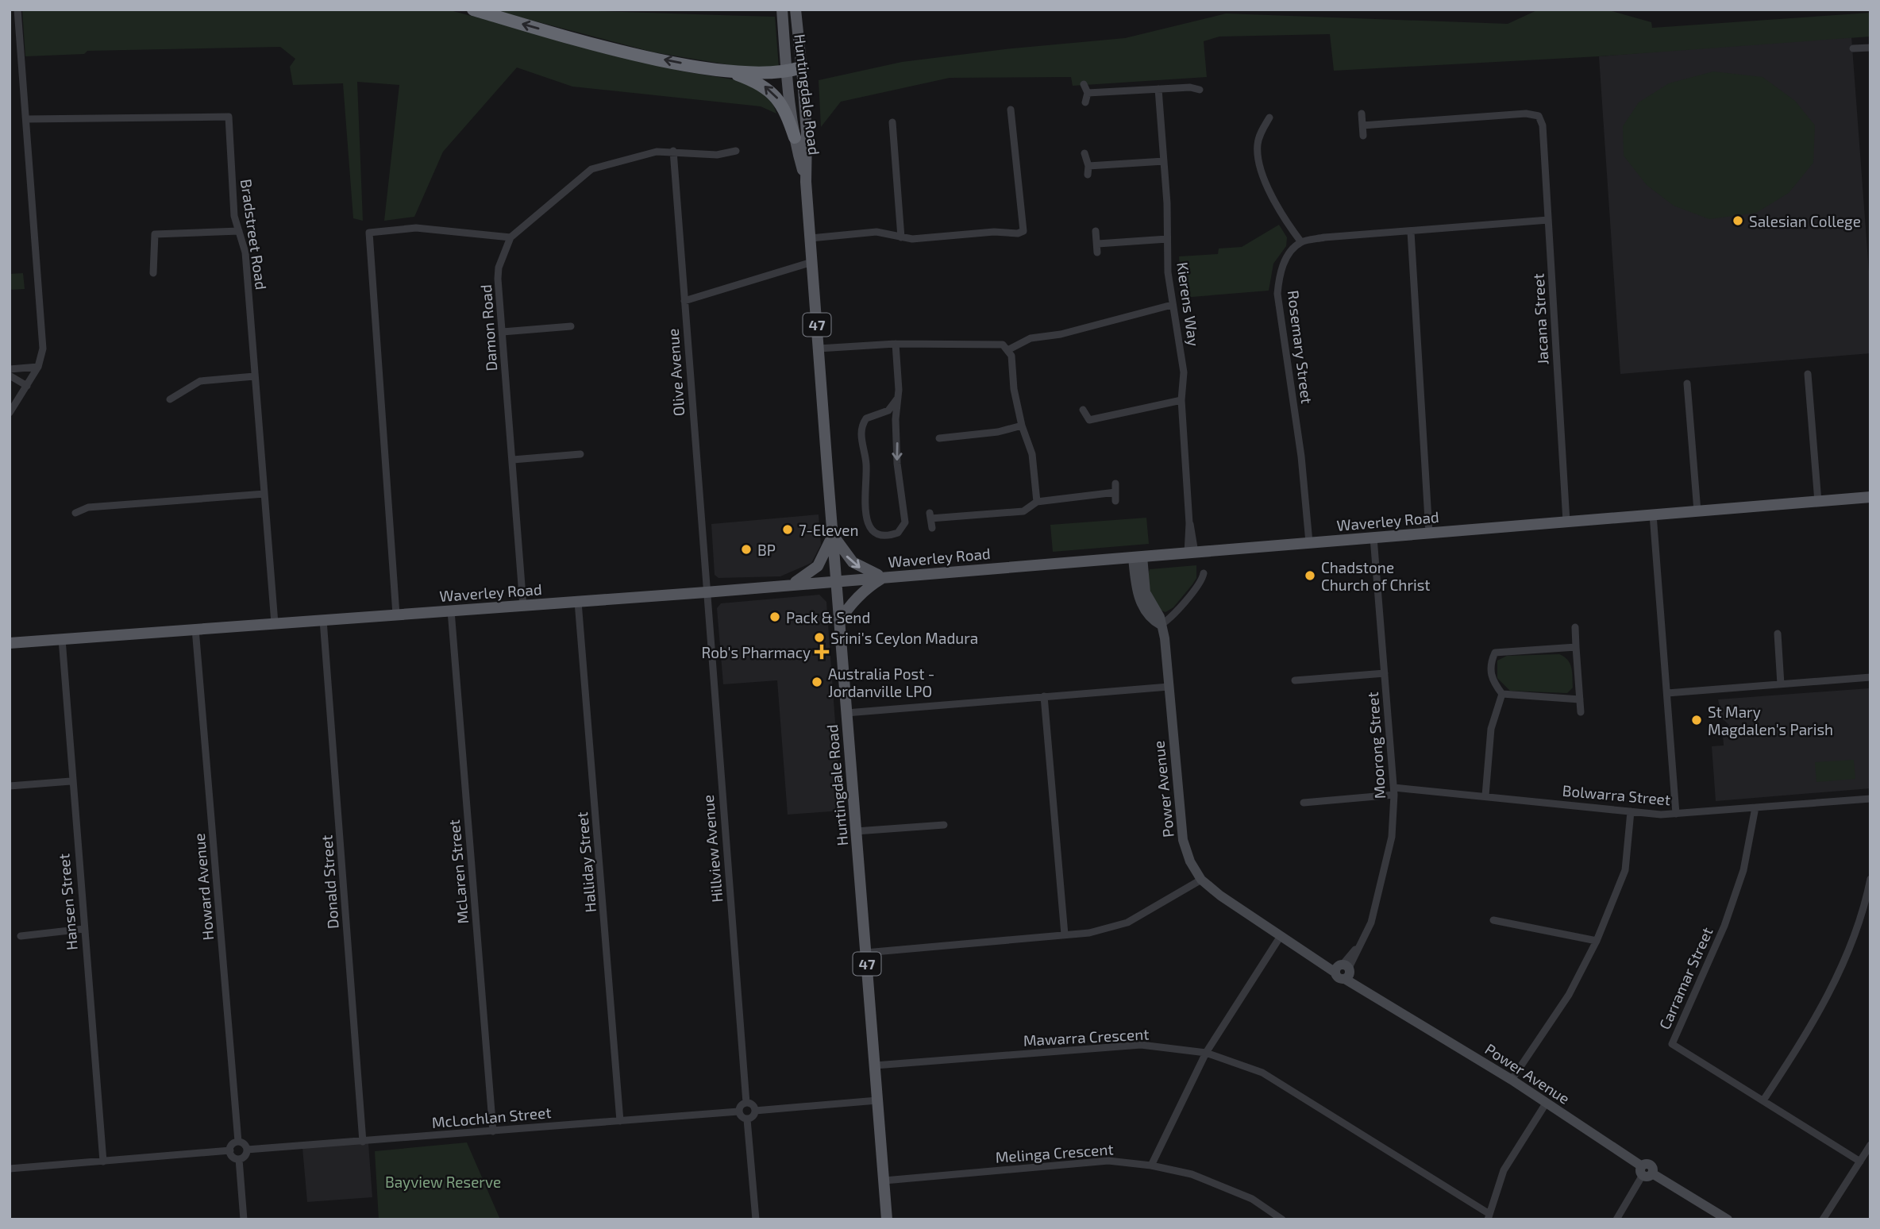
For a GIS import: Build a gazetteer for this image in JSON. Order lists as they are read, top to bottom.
{
  "streets": {
    "main road": ["Huntingdale Road", "47", "Waverley Road"],
    "street": [
      "Bradstreet Road",
      "Kierens Way",
      "Jacana Street",
      "Damon Road",
      "Rosemary Street",
      "Olive Avenue",
      "Moorong Street",
      "Power Avenue",
      "Bolwarra Street",
      "Hillview Avenue",
      "Halliday Street",
      "McLaren Street",
      "Donald Street",
      "Howard Avenue",
      "Hansen Street",
      "Carramar Street",
      "Mawarra Crescent",
      "McLochlan Street",
      "Melinga Crescent"
    ]
  },
  "crossings": [
    ["Huntingdale Road", "Waverley Road"],
    ["Huntingdale Road", "Mawarra Crescent"],
    ["Huntingdale Road", "Melinga Crescent"],
    ["Bradstreet Road", "Waverley Road"],
    ["Kierens Way", "Waverley Road"],
    ["Jacana Street", "Waverley Road"],
    ["Damon Road", "Olive Avenue"],
    ["Damon Road", "Waverley Road"],
    ["Rosemary Street", "Waverley Road"],
    ["Olive Avenue", "Waverley Road"],
    ["Olive Avenue", "Hillview Avenue"],
    ["Waverley Road", "Moorong Street"],
    ["Waverley Road", "Power Avenue"],
    ["Waverley Road", "Hillview Avenue"],
    ["Waverley Road", "Halliday Street"],
    ["Waverley Road", "McLaren Street"],
    ["Waverley Road", "Donald Street"],
    ["Waverley Road", "Howard Avenue"],
    ["Waverley Road", "Hansen Street"],
    ["Moorong Street", "Power Avenue"],
    ["Moorong Street", "Bolwarra Street"],
    ["Bolwarra Street", "Carramar Street"],
    ["Hillview Avenue", "McLochlan Street"],
    ["Halliday Street", "McLochlan Street"],
    ["McLaren Street", "McLochlan Street"],
    ["Donald Street", "McLochlan Street"],
    ["Howard Avenue", "McLochlan Street"]
  ],
  "parks": ["Bayview Reserve"],
  "places": {
    "other": [
      "Salesian College",
      "7-Eleven",
      "BP",
      "Chadstone Church of Christ",
      "Pack & Send",
      "Srini's Ceylon Madura",
      "Australia Post - Jordanville LPO",
      "St Mary Magdalen's Parish"
    ],
    "health": ["Rob's Pharmacy"]
  }
}
